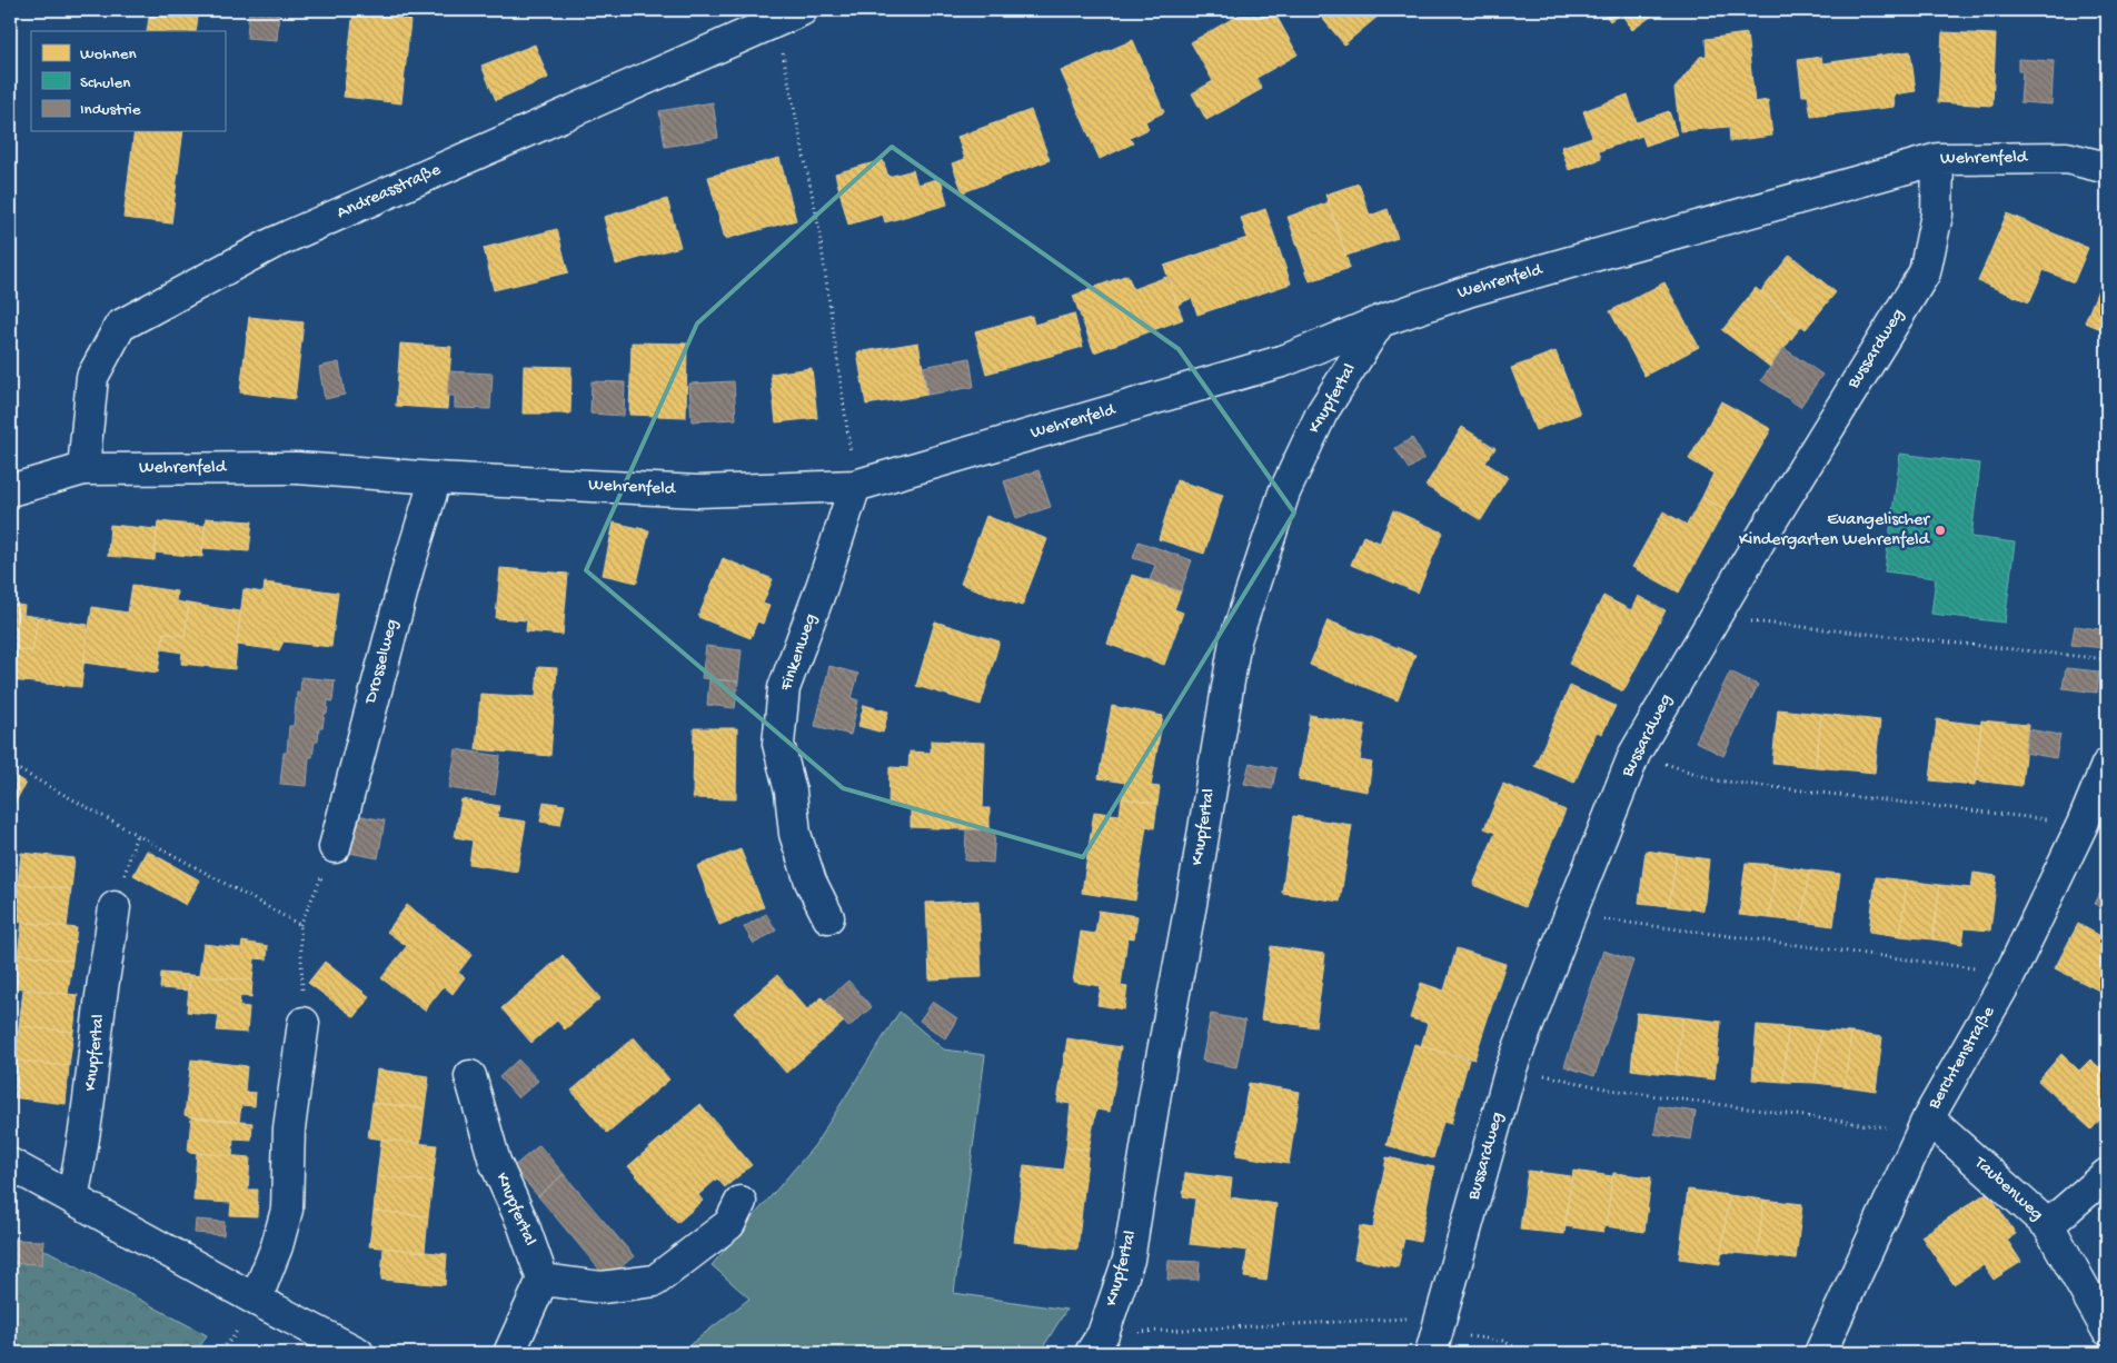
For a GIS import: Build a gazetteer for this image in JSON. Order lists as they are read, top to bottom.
{
  "streets": {
    "street": [
      "Wehrenfeld",
      "Andreasstraße",
      "Bussardweg",
      "Knupfertal",
      "Finkenweg",
      "Drosselweg",
      "Berchtenstraße",
      "Taubenweg"
    ]
  },
  "crossings": [
    ["Wehrenfeld", "Andreasstraße"],
    ["Wehrenfeld", "Bussardweg"],
    ["Wehrenfeld", "Knupfertal"],
    ["Wehrenfeld", "Finkenweg"],
    ["Wehrenfeld", "Drosselweg"],
    ["Berchtenstraße", "Taubenweg"]
  ],
  "places": ["Evangelischer Kindergarten Wehrenfeld"],
  "legend": ["Wohnen", "Schulen", "Industrie"]
}
